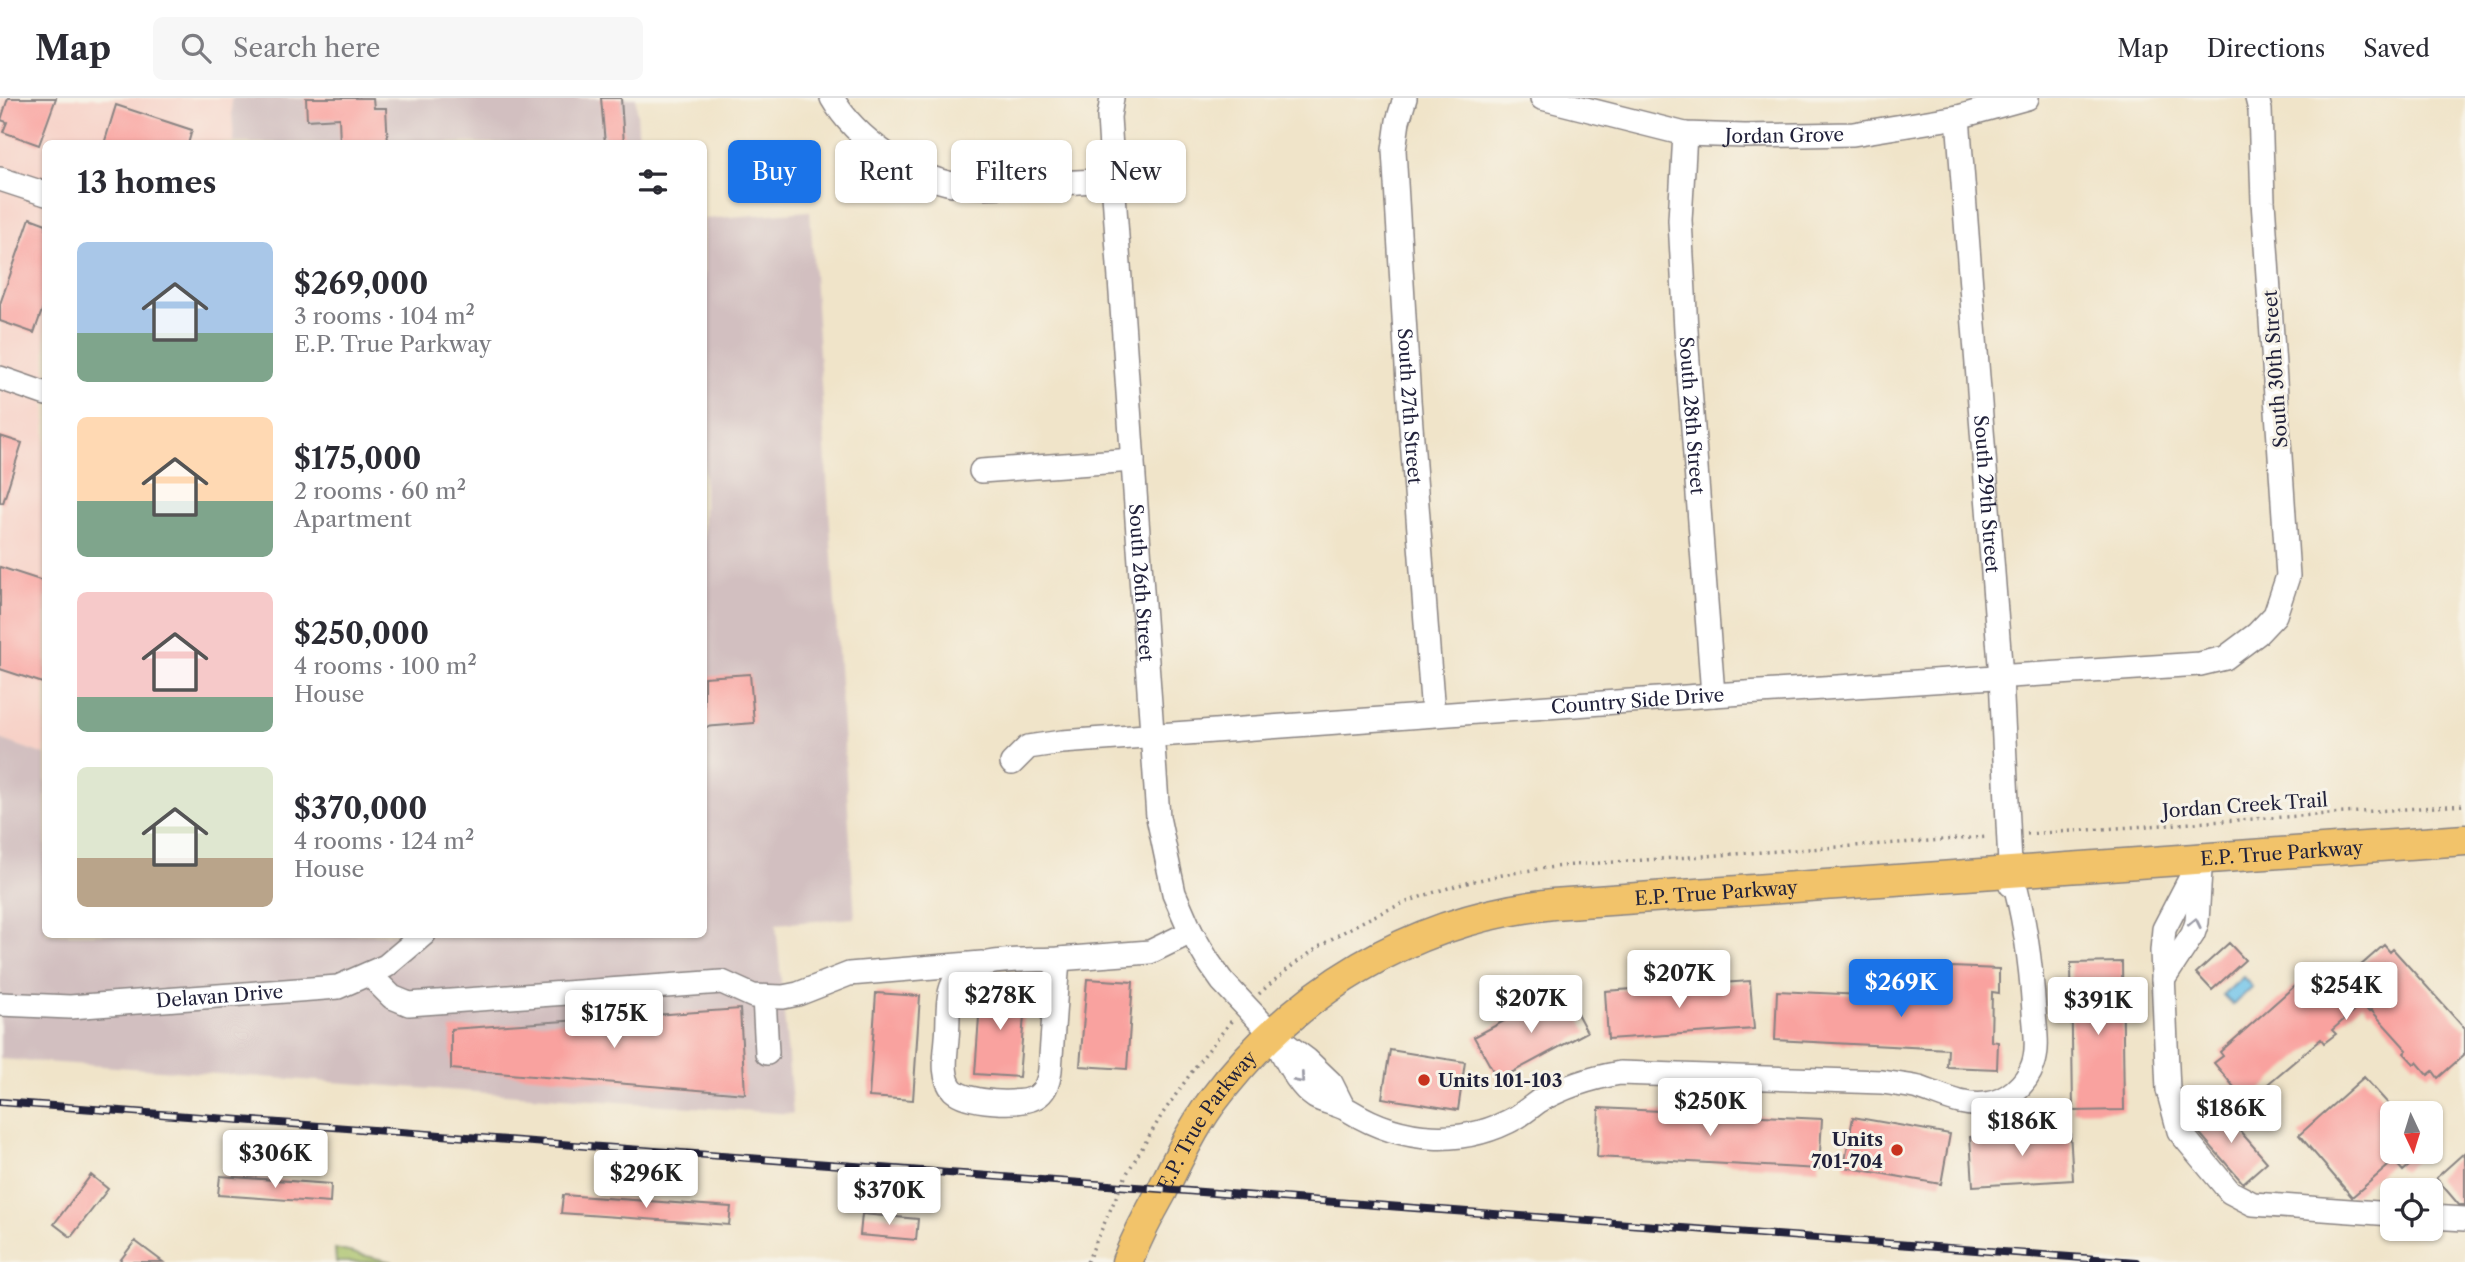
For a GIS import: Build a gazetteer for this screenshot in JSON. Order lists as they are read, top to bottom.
{
  "streets": {
    "main road": ["E.P. True Parkway"],
    "street": [
      "Jordan Grove",
      "South 30th Street",
      "South 27th Street",
      "South 28th Street",
      "South 29th Street",
      "South 26th Street",
      "Country Side Drive",
      "Delavan Drive"
    ],
    "path": ["Jordan Creek Trail"]
  },
  "crossings": [
    ["Jordan Grove", "South 28th Street"],
    ["Jordan Grove", "South 29th Street"],
    ["South 30th Street", "Country Side Drive"],
    ["South 27th Street", "Country Side Drive"],
    ["South 28th Street", "Country Side Drive"],
    ["South 29th Street", "South 26th Street"],
    ["South 29th Street", "Country Side Drive"],
    ["South 29th Street", "E.P. True Parkway"],
    ["South 26th Street", "Country Side Drive"],
    ["South 26th Street", "E.P. True Parkway"]
  ],
  "places": ["Units 101-103", "Units 701-704"],
  "north": "bottom",
  "page": {
    "header": "Map",
    "search": "Search here",
    "nav": ["Map", "Directions", "Saved"],
    "chip": [
      "Buy",
      "Rent",
      "Filters",
      "New"
    ],
    "heading": "13 homes",
    "list": [
      {
        "name": "$269,000",
        "note": "3 rooms · 104 m² · E.P. True Parkway"
      },
      {
        "name": "$175,000",
        "note": "2 rooms · 60 m² · Apartment"
      },
      {
        "name": "$250,000",
        "note": "4 rooms · 100 m² · House"
      },
      {
        "name": "$370,000",
        "note": "4 rooms · 124 m² · House"
      }
    ],
    "price": [
      "$207K",
      "$269K",
      "$254K",
      "$278K",
      "$207K",
      "$391K",
      "$175K",
      "$250K",
      "$186K",
      "$186K",
      "$306K",
      "$296K",
      "$370K"
    ]
  }
}
